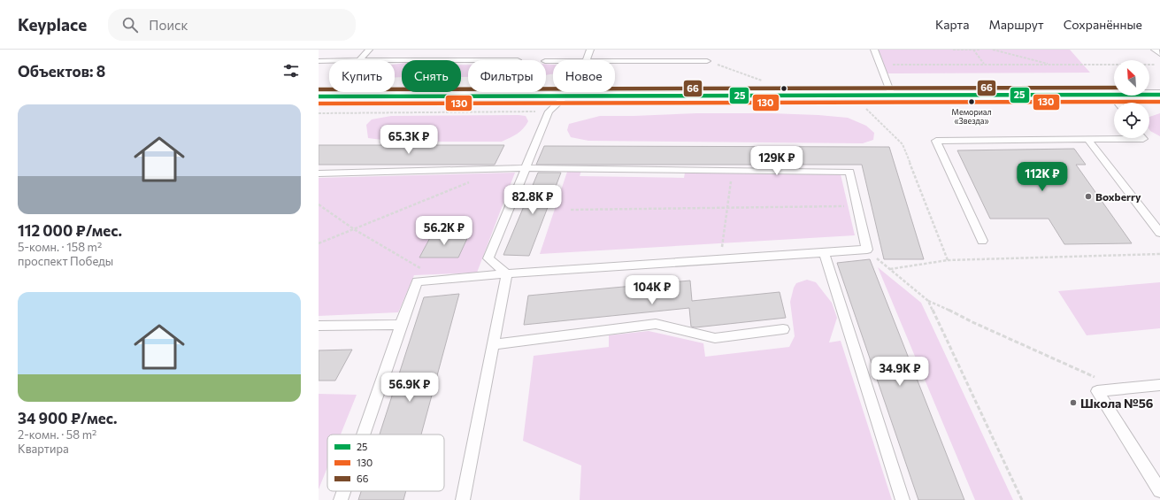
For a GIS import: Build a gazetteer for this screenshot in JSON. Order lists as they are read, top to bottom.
{
  "places": ["Мемориал «Звезда»", "Boxberry", "Школа №56"],
  "lines": ["transit line 66", "transit line 25", "transit line 130"],
  "legend": ["25", "130", "66"],
  "north": "top left",
  "page": {
    "header": "Keyplace",
    "search": "Поиск",
    "nav": ["Карта", "Маршрут", "Сохранённые"],
    "heading": "Объектов: 8",
    "chip": [
      "Купить",
      "Снять",
      "Фильтры",
      "Новое"
    ],
    "list": [
      {
        "name": "112 000 ₽/мес.",
        "note": "5-комн. · 158 m² · проспект Победы"
      },
      {
        "name": "34 900 ₽/мес.",
        "note": "2-комн. · 58 m² · Квартира"
      }
    ],
    "price": [
      "65.3K ₽",
      "129K ₽",
      "112K ₽",
      "82.8K ₽",
      "56.2K ₽",
      "104K ₽",
      "34.9K ₽",
      "56.9K ₽"
    ]
  }
}
